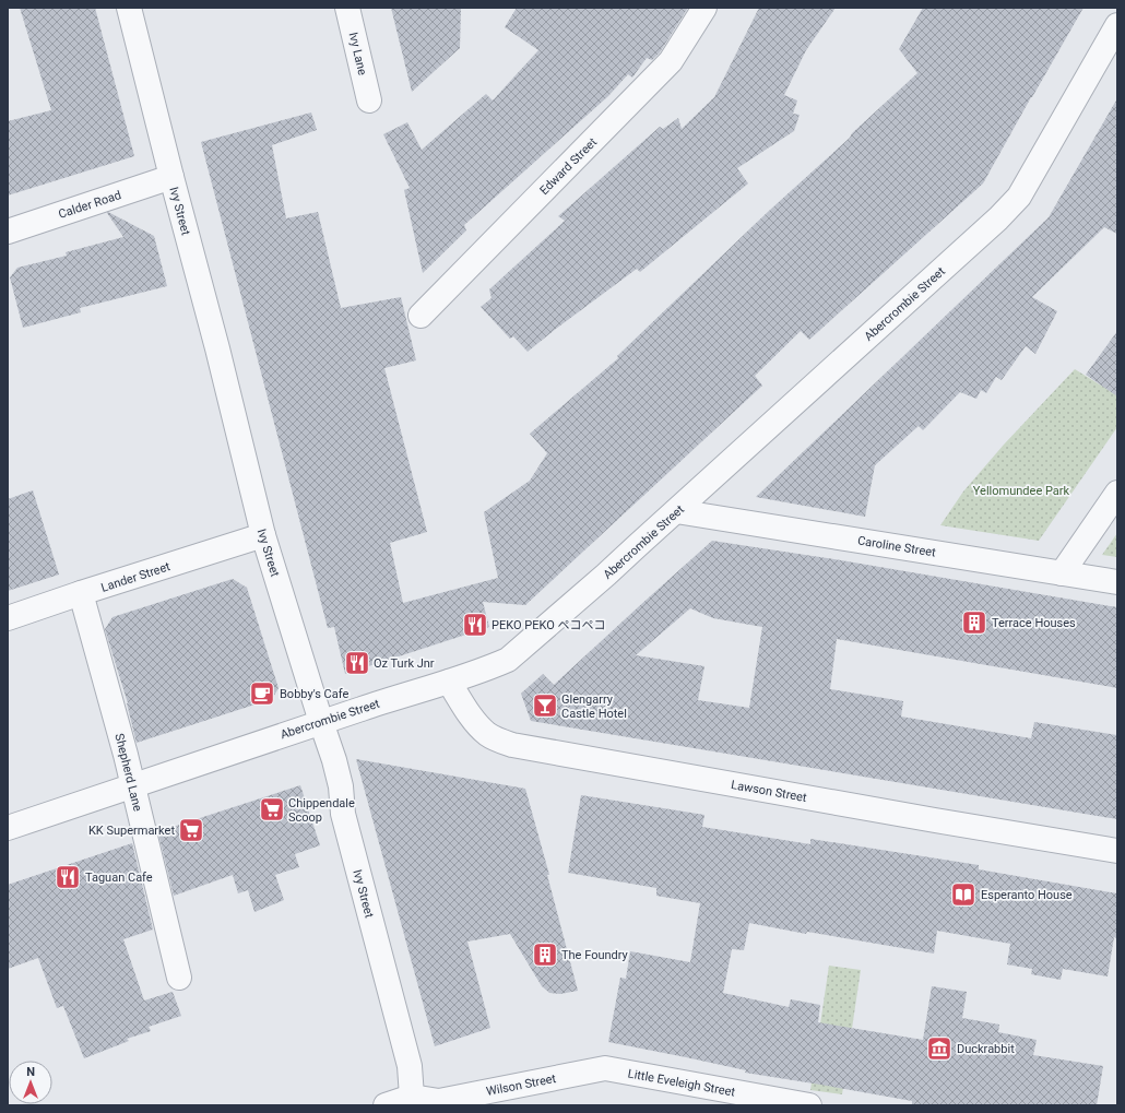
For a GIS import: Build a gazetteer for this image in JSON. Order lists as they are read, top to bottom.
{
  "streets": {
    "street": [
      "Ivy Lane",
      "Edward Street",
      "Calder Road",
      "Ivy Street",
      "Abercrombie Street",
      "Caroline Street",
      "Lander Street",
      "Shepherd Lane",
      "Lawson Street",
      "Little Eveleigh Street",
      "Wilson Street"
    ]
  },
  "crossings": [
    ["Calder Road", "Ivy Street"],
    ["Ivy Street", "Abercrombie Street"],
    ["Ivy Street", "Lander Street"],
    ["Ivy Street", "Wilson Street"],
    ["Abercrombie Street", "Caroline Street"],
    ["Abercrombie Street", "Shepherd Lane"],
    ["Abercrombie Street", "Lawson Street"],
    ["Lander Street", "Shepherd Lane"],
    ["Little Eveleigh Street", "Wilson Street"]
  ],
  "parks": ["Yellomundee Park"],
  "places": {
    "building": ["Terrace Houses", "The Foundry"],
    "restaurant": ["PEKO PEKO ペコペコ", "Oz Turk Jnr", "Taguan Cafe"],
    "cafe": ["Bobby's Cafe"],
    "bar": ["Glengarry Castle Hotel"],
    "supermarket": ["Chippendale Scoop", "KK Supermarket"],
    "library": ["Esperanto House"],
    "museum": ["Duckrabbit"]
  },
  "north": "top"
}
